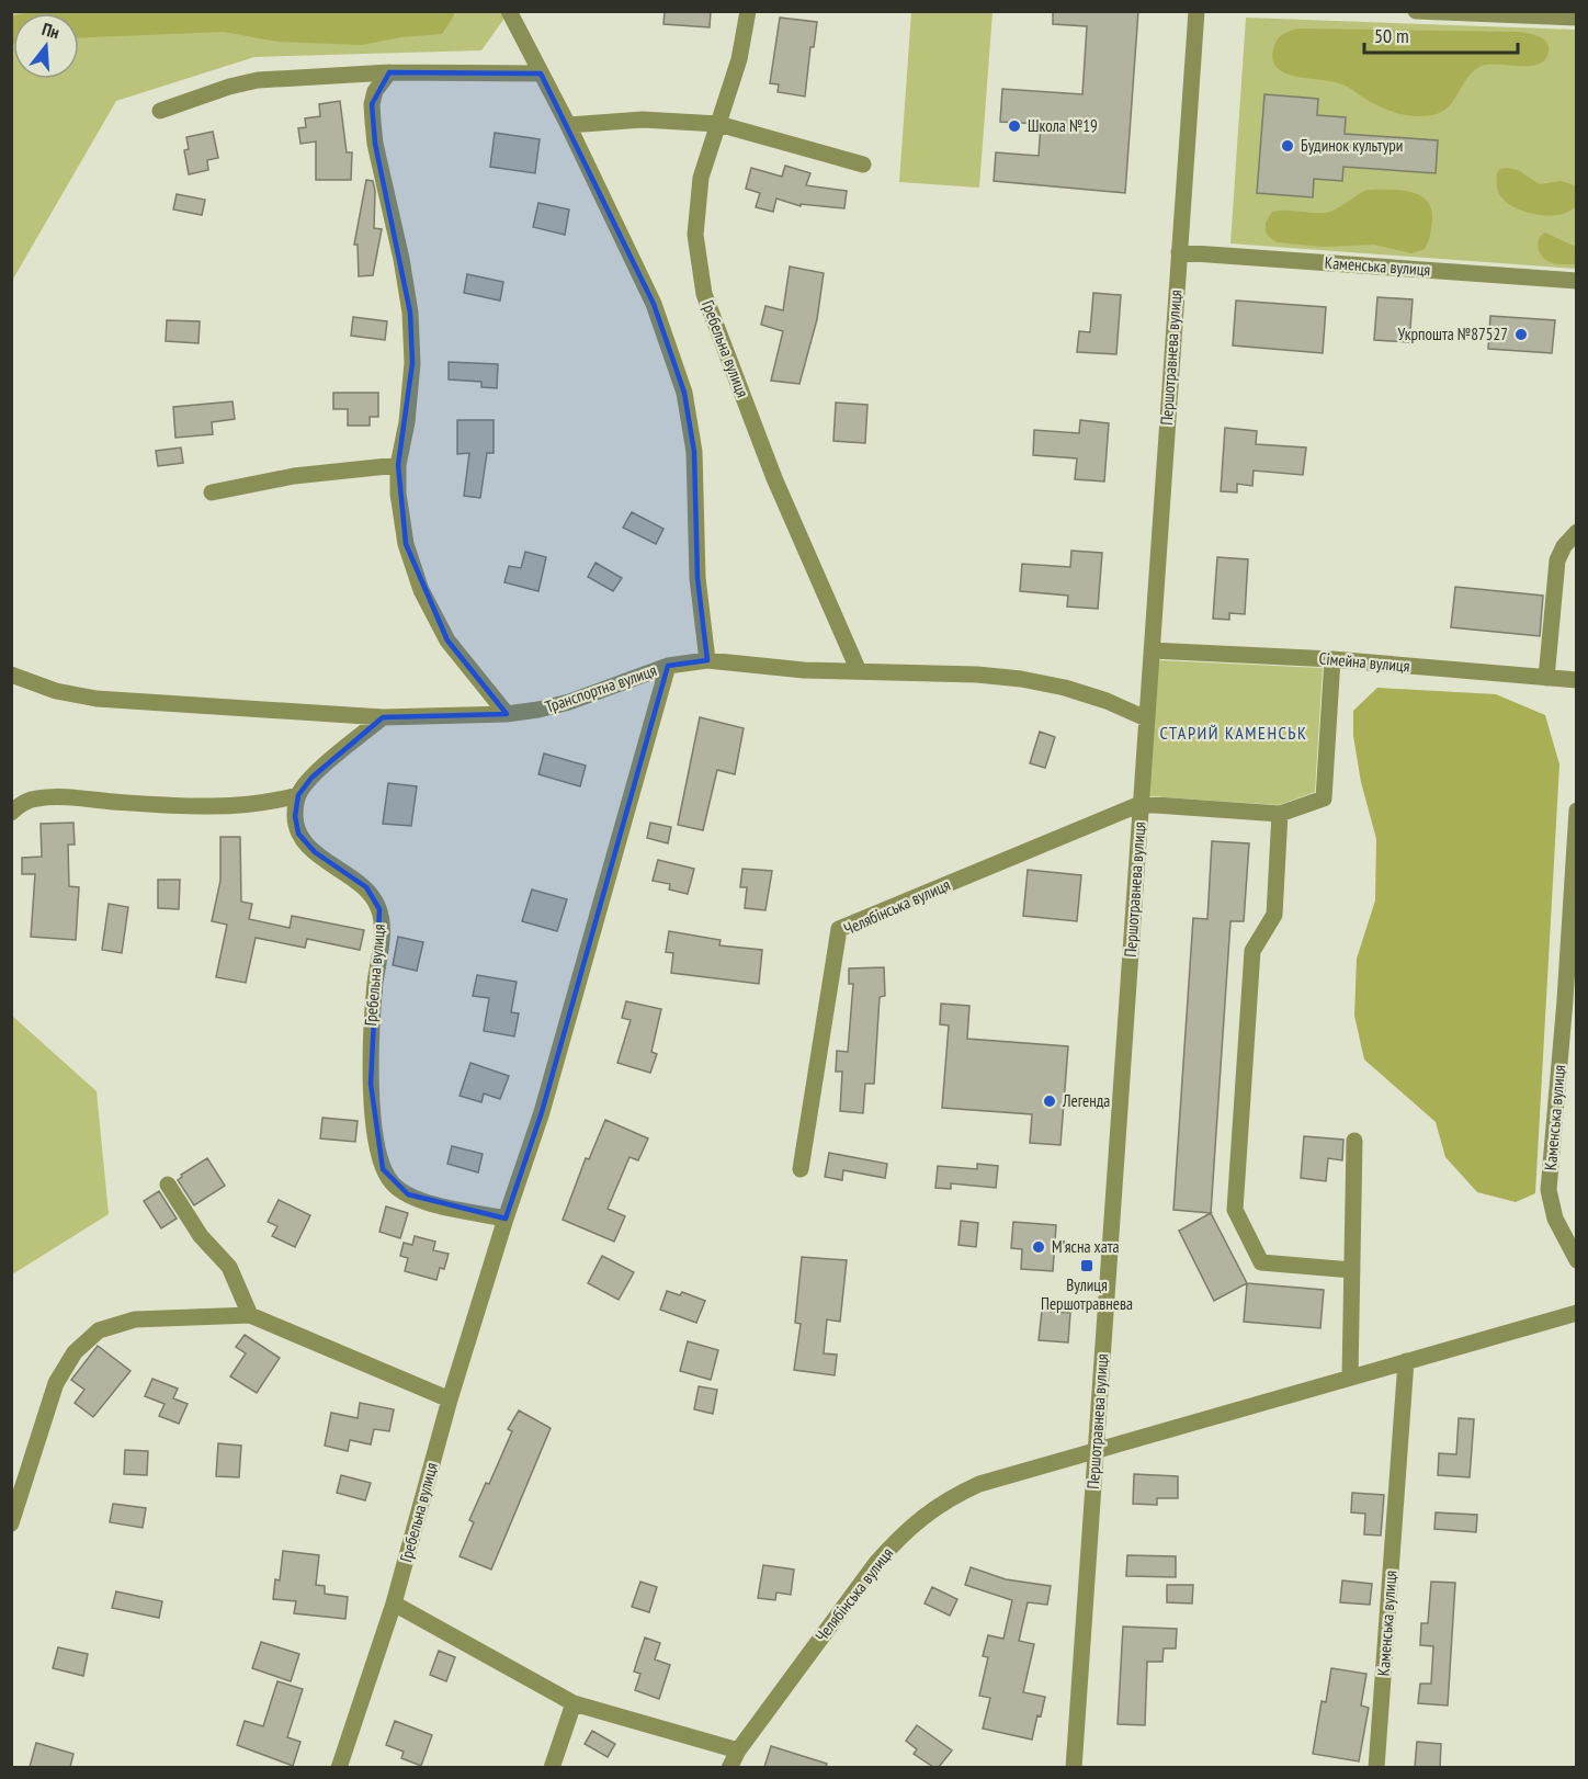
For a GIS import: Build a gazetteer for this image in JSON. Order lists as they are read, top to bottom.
{
  "streets": {
    "street": [
      "Каменська вулиця",
      "Гребельна вулиця",
      "Першотравнева вулиця",
      "Сімейна вулиця",
      "Транспортна вулиця",
      "Челябінська вулиця"
    ]
  },
  "crossings": [
    ["Каменська вулиця", "Першотравнева вулиця"],
    ["Каменська вулиця", "Челябінська вулиця"],
    ["Гребельна вулиця", "Транспортна вулиця"],
    ["Першотравнева вулиця", "Сімейна вулиця"],
    ["Першотравнева вулиця", "Транспортна вулиця"],
    ["Першотравнева вулиця", "Челябінська вулиця"]
  ],
  "districts": ["СТАРИЙ КАМЕНСЬК"],
  "places": {
    "other": [
      "Школа №19",
      "Будинок культури",
      "Укрпошта №87527",
      "Легенда",
      "М'ясна хата"
    ],
    "transit": ["Вулиця Першотравнева"]
  },
  "scale_bar": "50 m",
  "north": "top"
}
